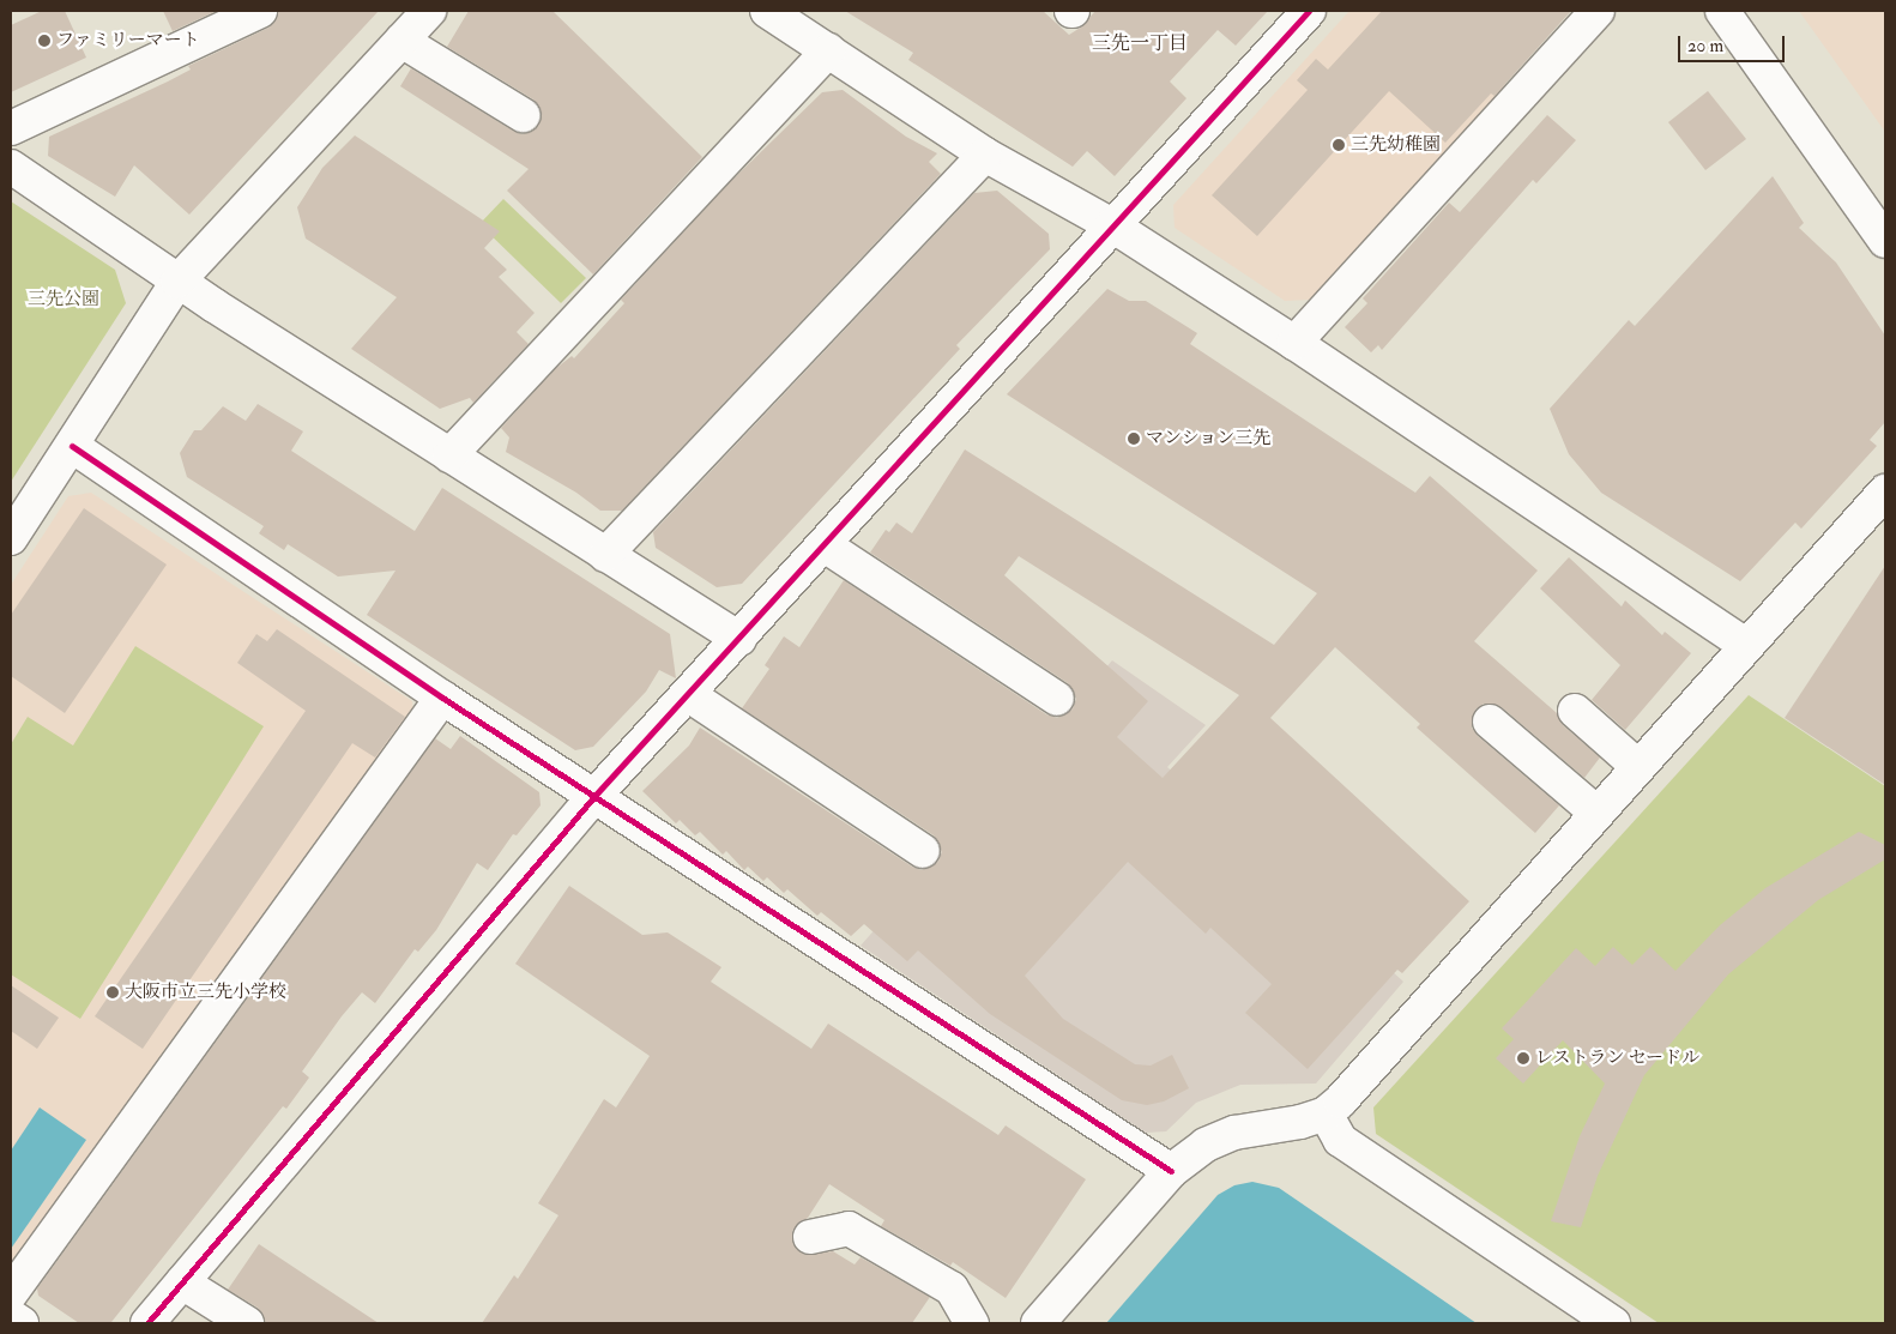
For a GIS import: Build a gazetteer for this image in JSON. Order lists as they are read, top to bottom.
{
  "districts": ["三先一丁目"],
  "parks": ["三先公園"],
  "places": [
    "ファミリーマート",
    "三先幼稚園",
    "マンション三先",
    "大阪市立三先小学校",
    "レストラン セードル"
  ],
  "scale_bar": "20 m"
}
